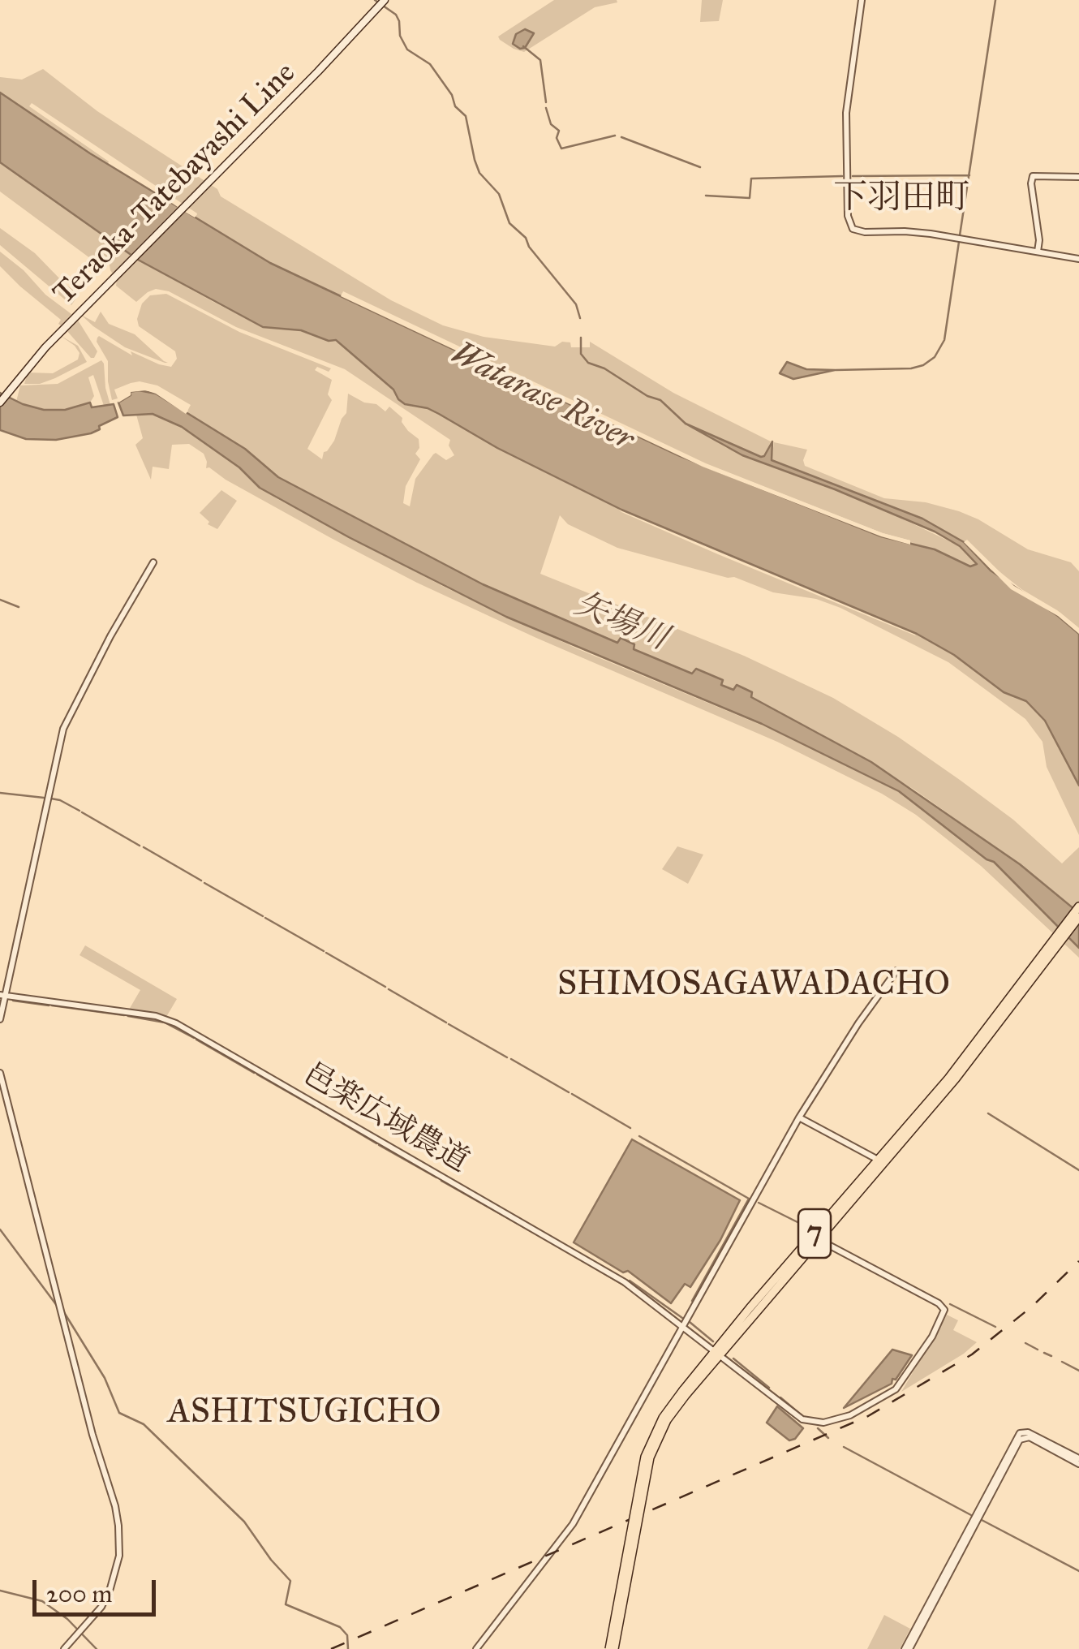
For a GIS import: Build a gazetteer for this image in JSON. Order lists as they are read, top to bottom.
{
  "streets": {
    "main road": ["Teraoka-Tatebayashi Line", "7"],
    "street": ["邑楽広域農道"]
  },
  "crossings": [
    ["邑楽広域農道", "7"]
  ],
  "districts": ["下羽田町", "SHIMOSAGAWADACHO", "ASHITSUGICHO"],
  "water": ["Watarase River", "矢場川"],
  "scale_bar": "200 m"
}
